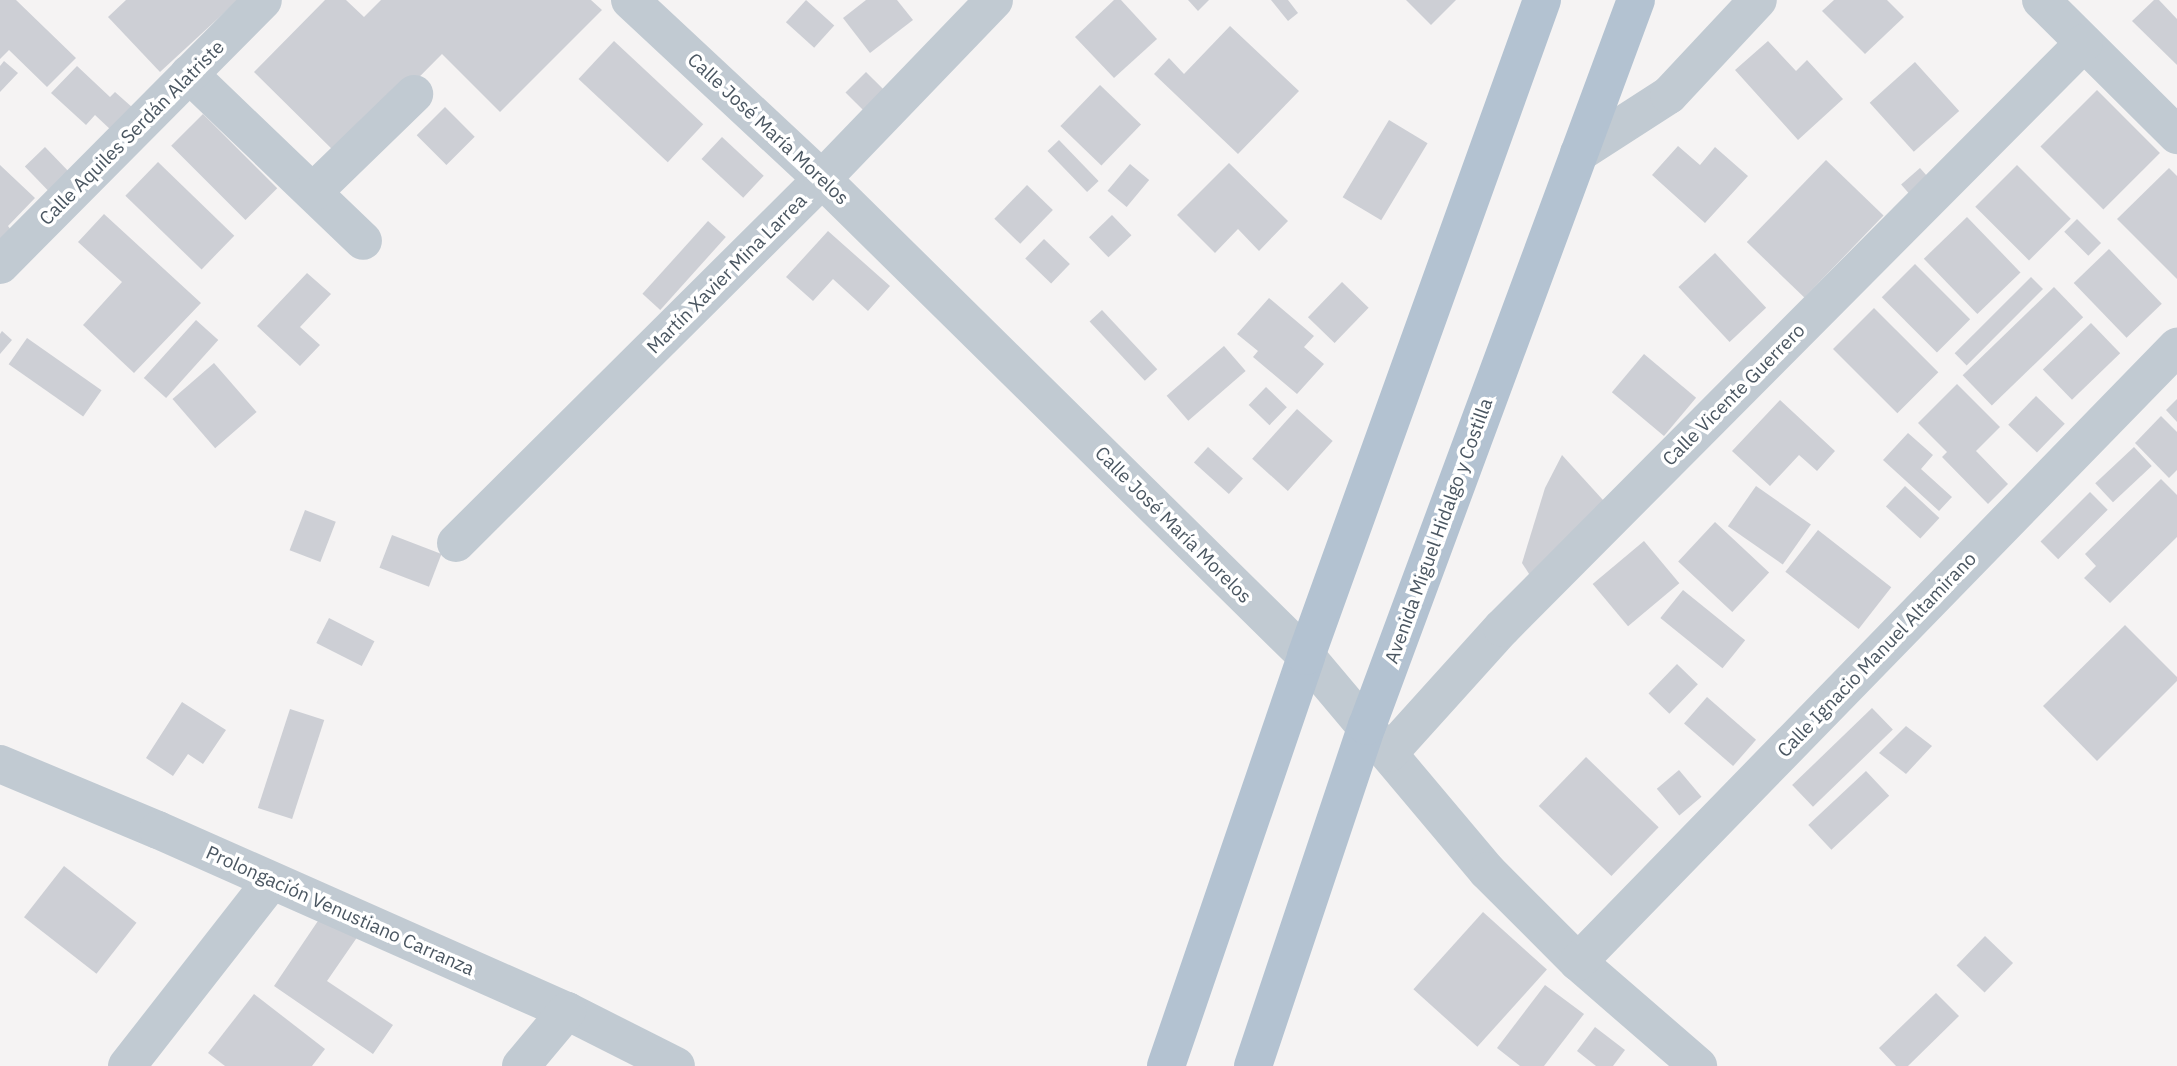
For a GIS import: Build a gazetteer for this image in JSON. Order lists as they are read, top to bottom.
{
  "streets": {
    "main road": ["Avenida Miguel Hidalgo y Costilla"],
    "street": [
      "Calle José María Morelos",
      "Calle Aquiles Serdán Alatriste",
      "Martín Xavier Mina Larrea",
      "Calle Vicente Guerrero",
      "Calle Ignacio Manuel Altamirano",
      "Prolongación Venustiano Carranza"
    ]
  },
  "crossings": [
    ["Calle José María Morelos", "Martín Xavier Mina Larrea"],
    ["Calle José María Morelos", "Calle Vicente Guerrero"],
    ["Calle José María Morelos", "Avenida Miguel Hidalgo y Costilla"],
    ["Calle José María Morelos", "Calle Ignacio Manuel Altamirano"],
    ["Calle Vicente Guerrero", "Avenida Miguel Hidalgo y Costilla"]
  ]
}
